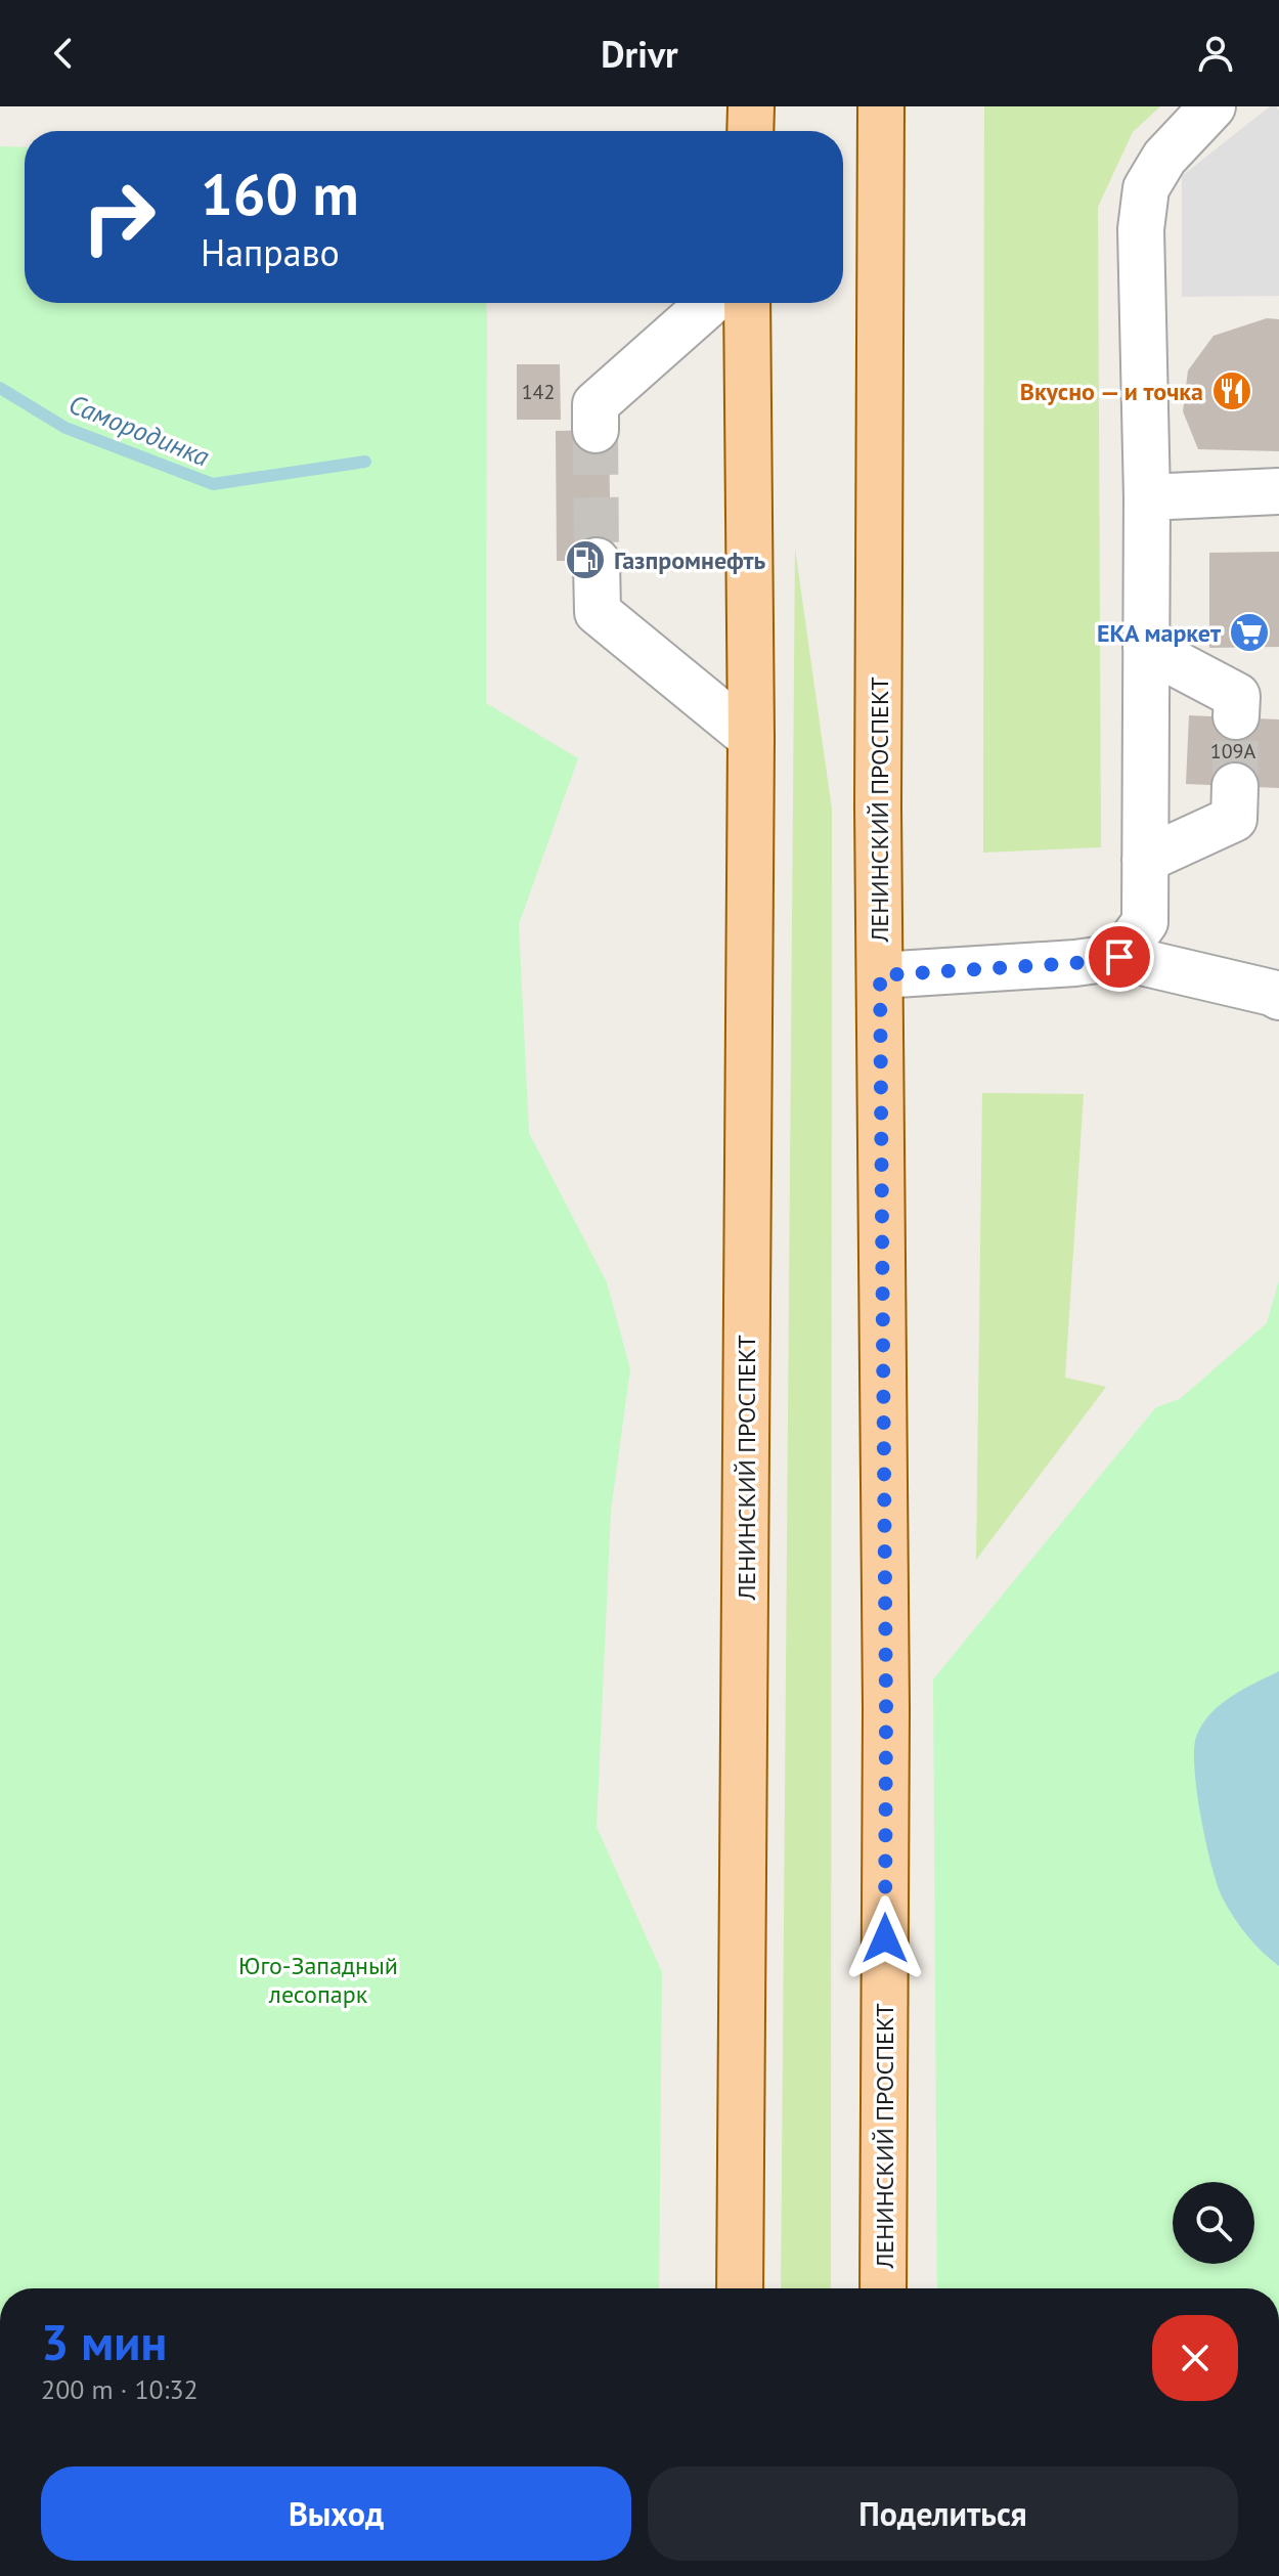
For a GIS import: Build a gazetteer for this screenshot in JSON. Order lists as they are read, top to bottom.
{
  "streets": {
    "main road": ["ЛЕНИНСКИЙ ПРОСПЕКТ"]
  },
  "water": ["Самородинка"],
  "parks": ["Юго-Западный лесопарк"],
  "places": {
    "restaurant": ["Вкусно — и точка"],
    "fuel station": ["Газпромнефть"],
    "supermarket": ["ЕКА маркет"]
  },
  "house_numbers": ["142", "109А"],
  "page": {
    "header": "Drivr",
    "turn": ["160 m", "Направо"],
    "heading": ["3 мин", "200 m · 10:32"],
    "buttons": ["Выход", "Поделиться"]
  }
}
